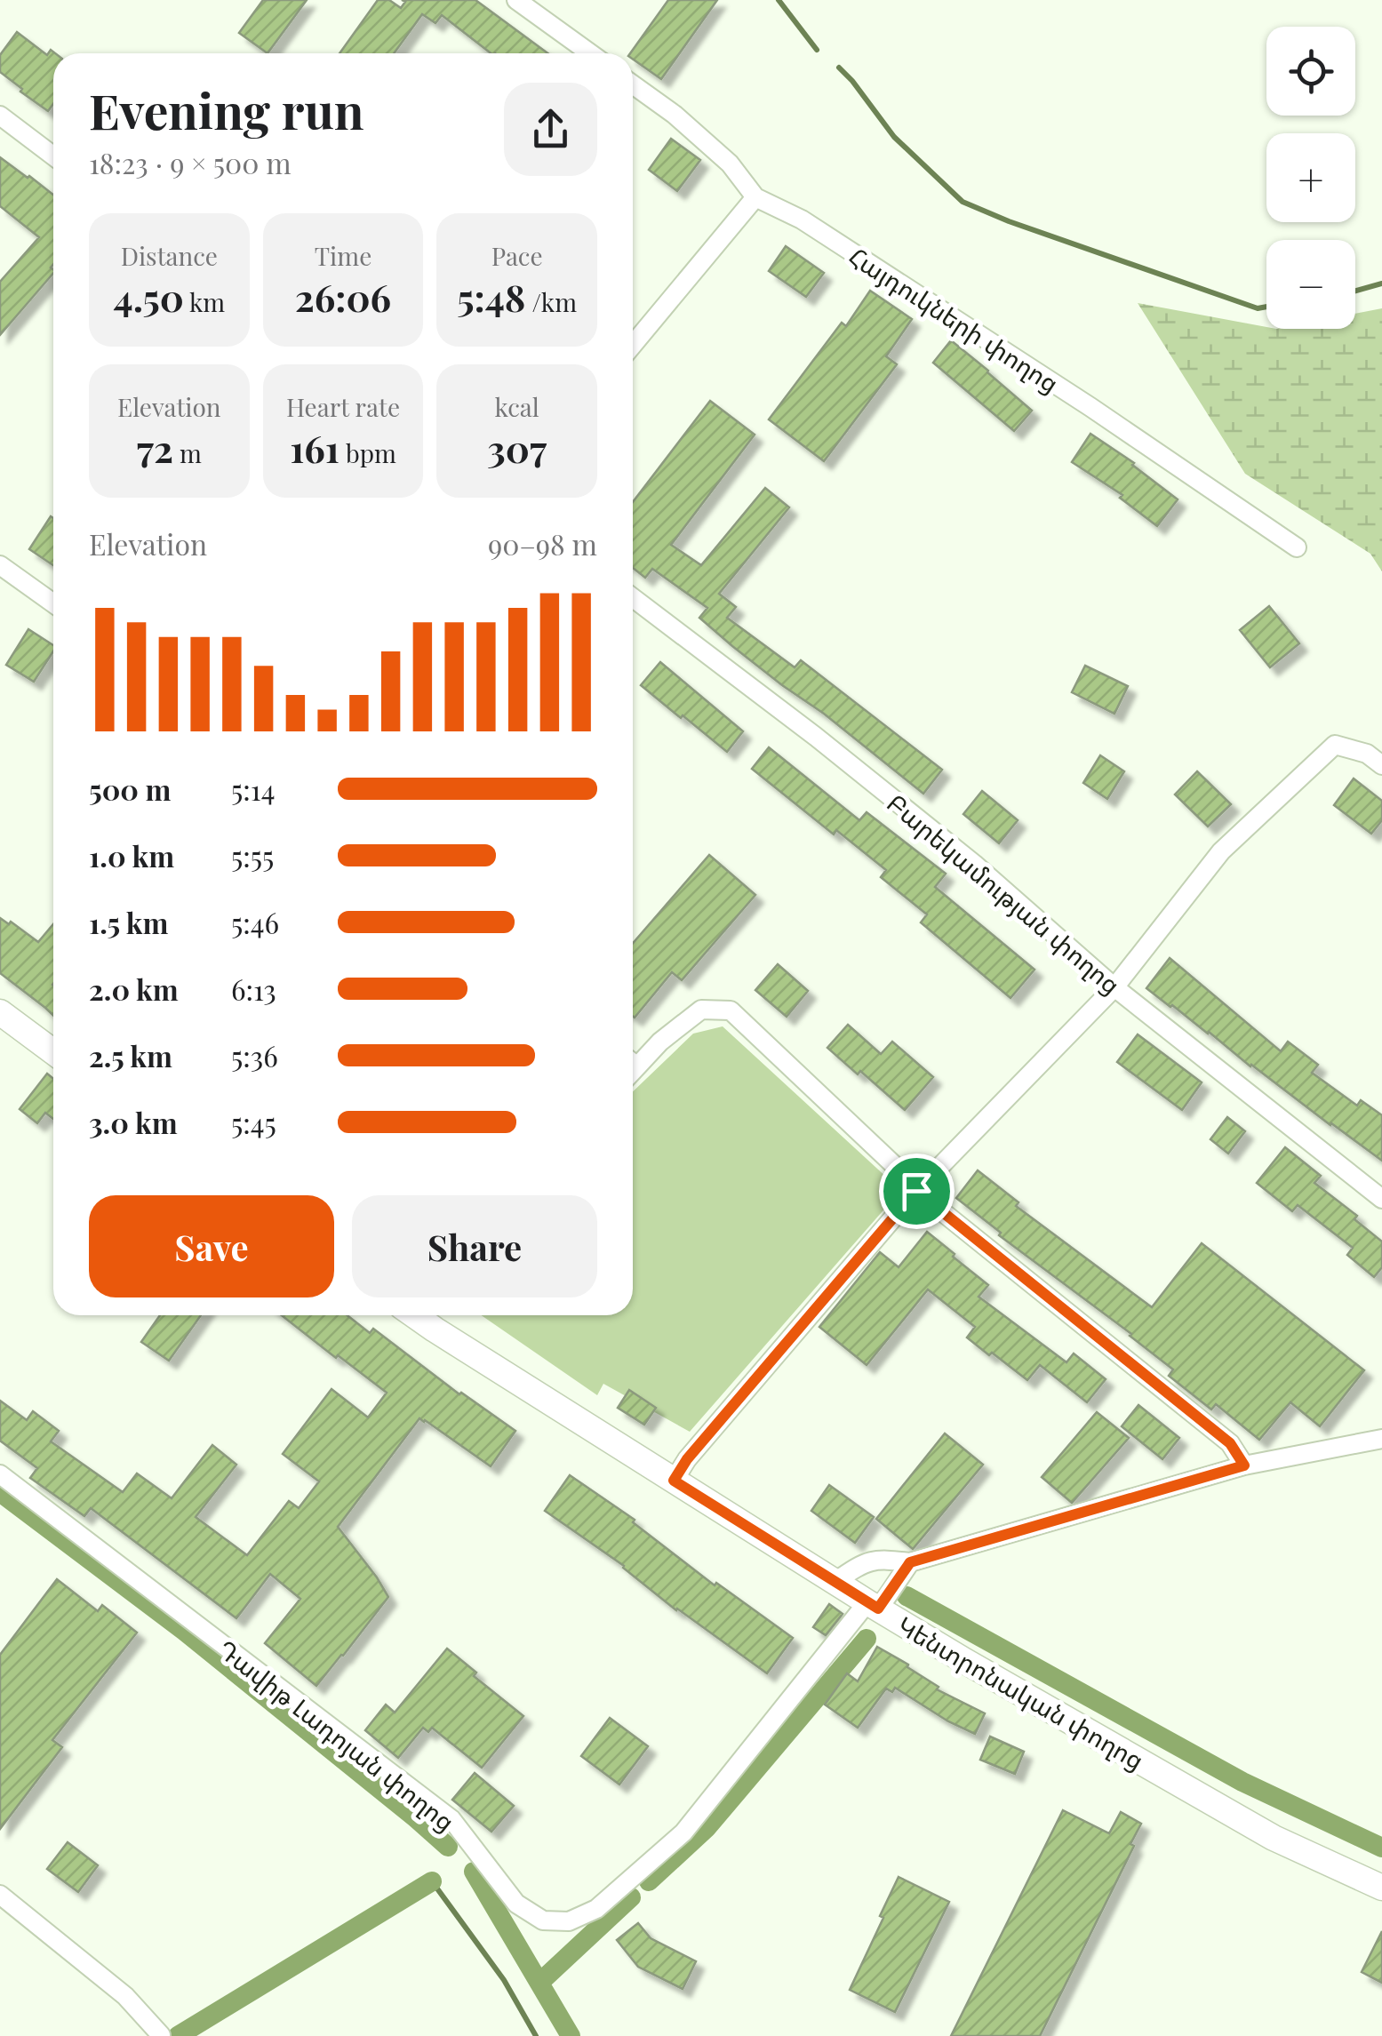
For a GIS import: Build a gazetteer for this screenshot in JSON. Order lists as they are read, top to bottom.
{
  "streets": {
    "main road": ["Կենտրոնական փողոց"],
    "street": ["Հայդուկների փողոց", "Բարեկամության փողոց", "Դավիթ Լադոյան փողոց"]
  },
  "crossings": [
    ["Կենտրոնական փողոց", "Դավիթ Լադոյան փողոց"]
  ],
  "page": {
    "map_buttons": ["+", "−"],
    "heading": ["Evening run", "18:23 · 9 × 500 m"],
    "stats": [
      ["Distance", "4.50 km"],
      ["Time", "26:06"],
      ["Pace", "5:48 /km"],
      ["Elevation", "72 m"],
      ["Heart rate", "161 bpm"],
      ["kcal", "307"]
    ],
    "chart": ["Elevation", "90–98 m"],
    "list": [
      {
        "name": "500 m",
        "note": "5:14"
      },
      {
        "name": "1.0 km",
        "note": "5:55"
      },
      {
        "name": "1.5 km",
        "note": "5:46"
      },
      {
        "name": "2.0 km",
        "note": "6:13"
      },
      {
        "name": "2.5 km",
        "note": "5:36"
      },
      {
        "name": "3.0 km",
        "note": "5:45"
      }
    ],
    "buttons": ["Save", "Share"]
  }
}
